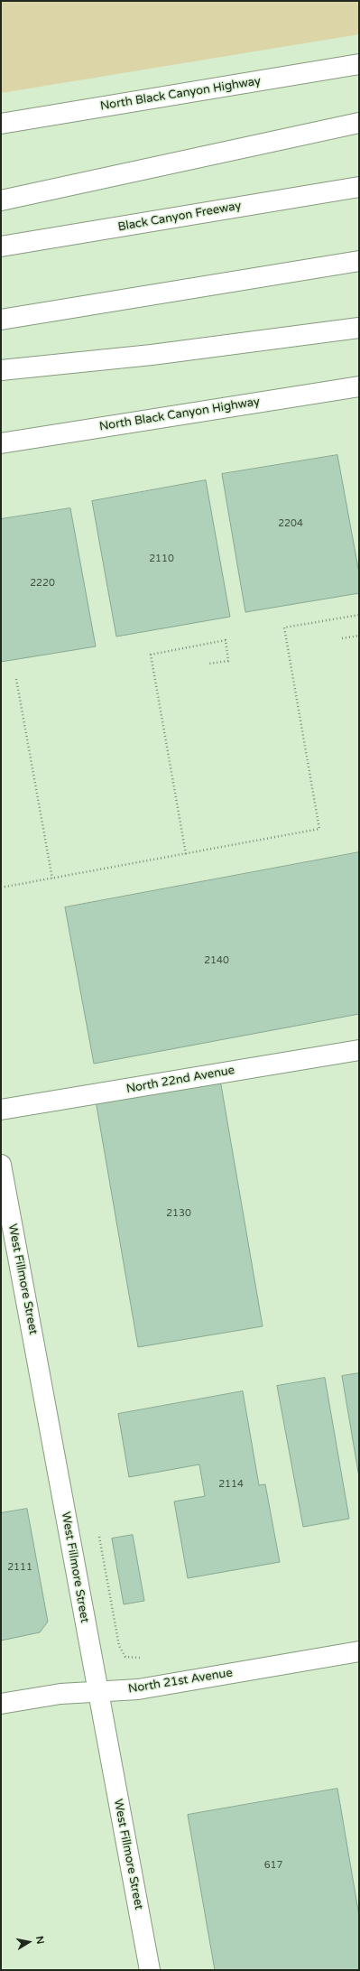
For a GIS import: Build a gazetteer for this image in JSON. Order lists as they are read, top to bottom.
{
  "streets": {
    "main road": [
      "North Black Canyon Highway",
      "Black Canyon Freeway",
      "North 22nd Avenue",
      "West Fillmore Street",
      "North 21st Avenue"
    ]
  },
  "crossings": [
    ["West Fillmore Street", "North 21st Avenue"]
  ],
  "house_numbers": [
    "2204",
    "2110",
    "2220",
    "2140",
    "2130",
    "2114",
    "2111",
    "617"
  ],
  "north": "right"
}
